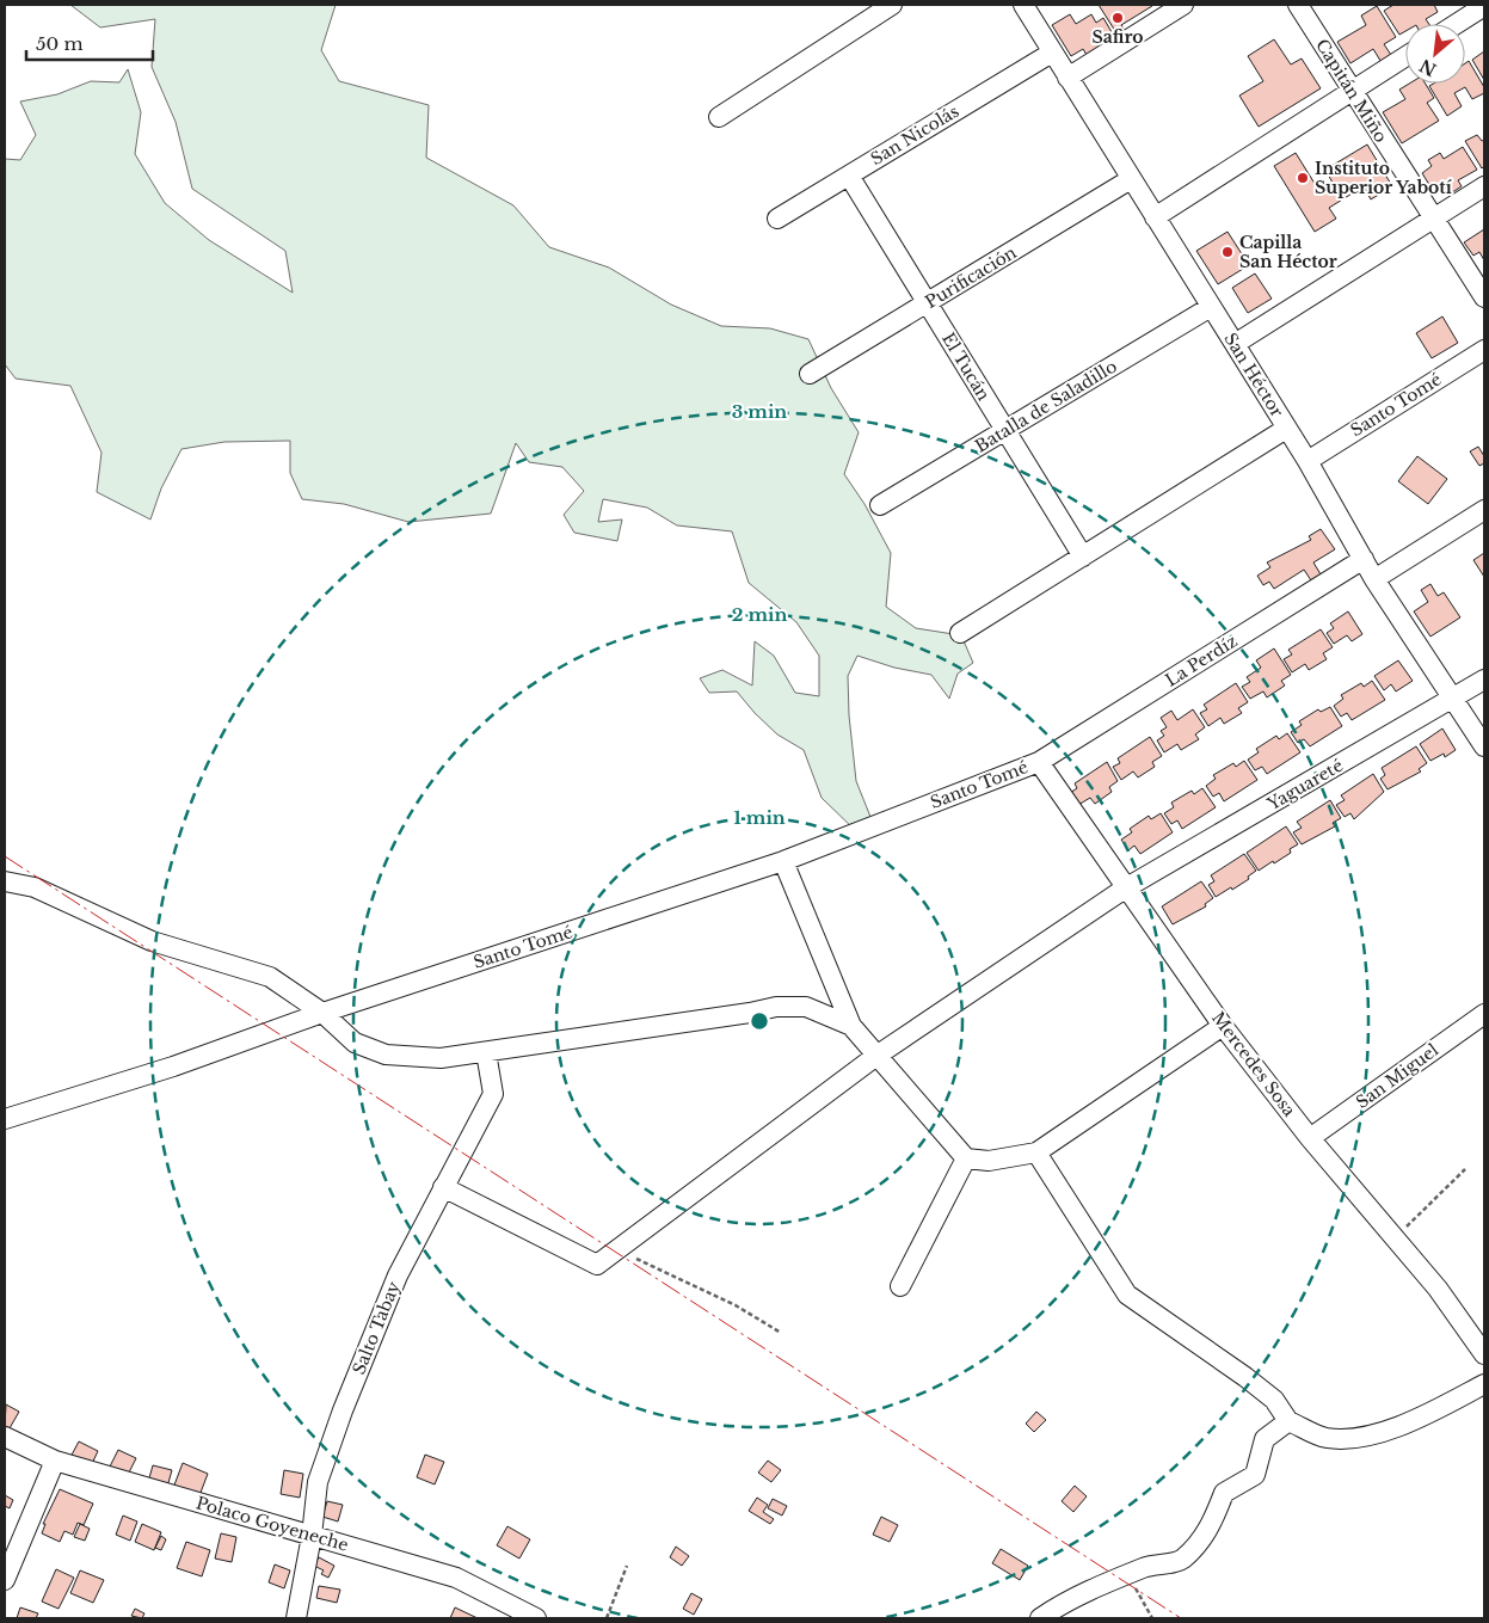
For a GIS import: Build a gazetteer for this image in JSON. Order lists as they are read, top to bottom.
{
  "streets": {
    "street": [
      "Capitán Miño",
      "San Nicolás",
      "Purificación",
      "El Tucán",
      "San Héctor",
      "Santo Tomé",
      "Batalla de Saladillo",
      "La Perdíz",
      "Yaguareté",
      "Mercedes Sosa",
      "San Miguel",
      "Salto Tabay",
      "Polaco Goyeneche"
    ]
  },
  "crossings": [
    ["San Nicolás", "El Tucán"],
    ["San Nicolás", "San Héctor"],
    ["Purificación", "El Tucán"],
    ["Purificación", "San Héctor"],
    ["El Tucán", "Batalla de Saladillo"],
    ["San Héctor", "Santo Tomé"],
    ["San Héctor", "Batalla de Saladillo"],
    ["San Héctor", "La Perdíz"],
    ["San Héctor", "Yaguareté"],
    ["Santo Tomé", "La Perdíz"],
    ["Santo Tomé", "Mercedes Sosa"],
    ["La Perdíz", "Mercedes Sosa"],
    ["Yaguareté", "Mercedes Sosa"],
    ["Yaguareté", "Salto Tabay"],
    ["Mercedes Sosa", "San Miguel"],
    ["Salto Tabay", "Polaco Goyeneche"]
  ],
  "places": ["Safiro", "Instituto Superior Yabotí", "Capilla San Héctor"],
  "scale_bar": "50 m",
  "north": "bottom left",
  "rings": ["3 min", "2 min", "1 min"]
}
